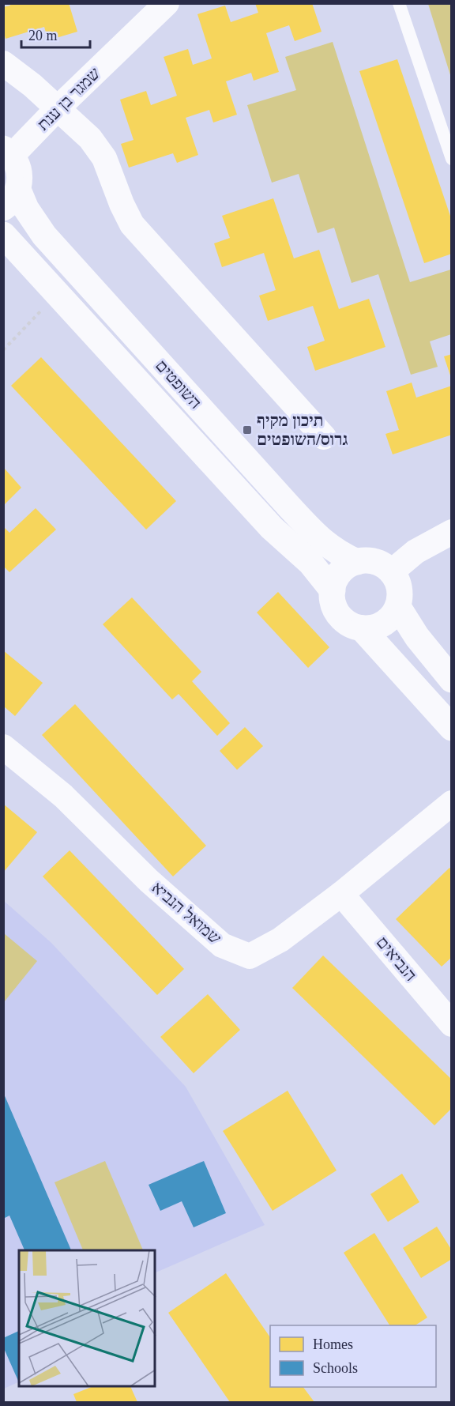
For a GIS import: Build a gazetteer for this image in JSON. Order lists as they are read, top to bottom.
{
  "streets": {
    "street": [
      "שמגר בן ענת",
      "השופטים",
      "שמואל הנביא",
      "הנביאים"
    ]
  },
  "crossings": [
    ["שמואל הנביא", "הנביאים"]
  ],
  "places": {
    "transit": ["תיכון מקיף גרוס/השופטים"]
  },
  "legend": ["Homes", "Schools"],
  "scale_bar": "20 m"
}
